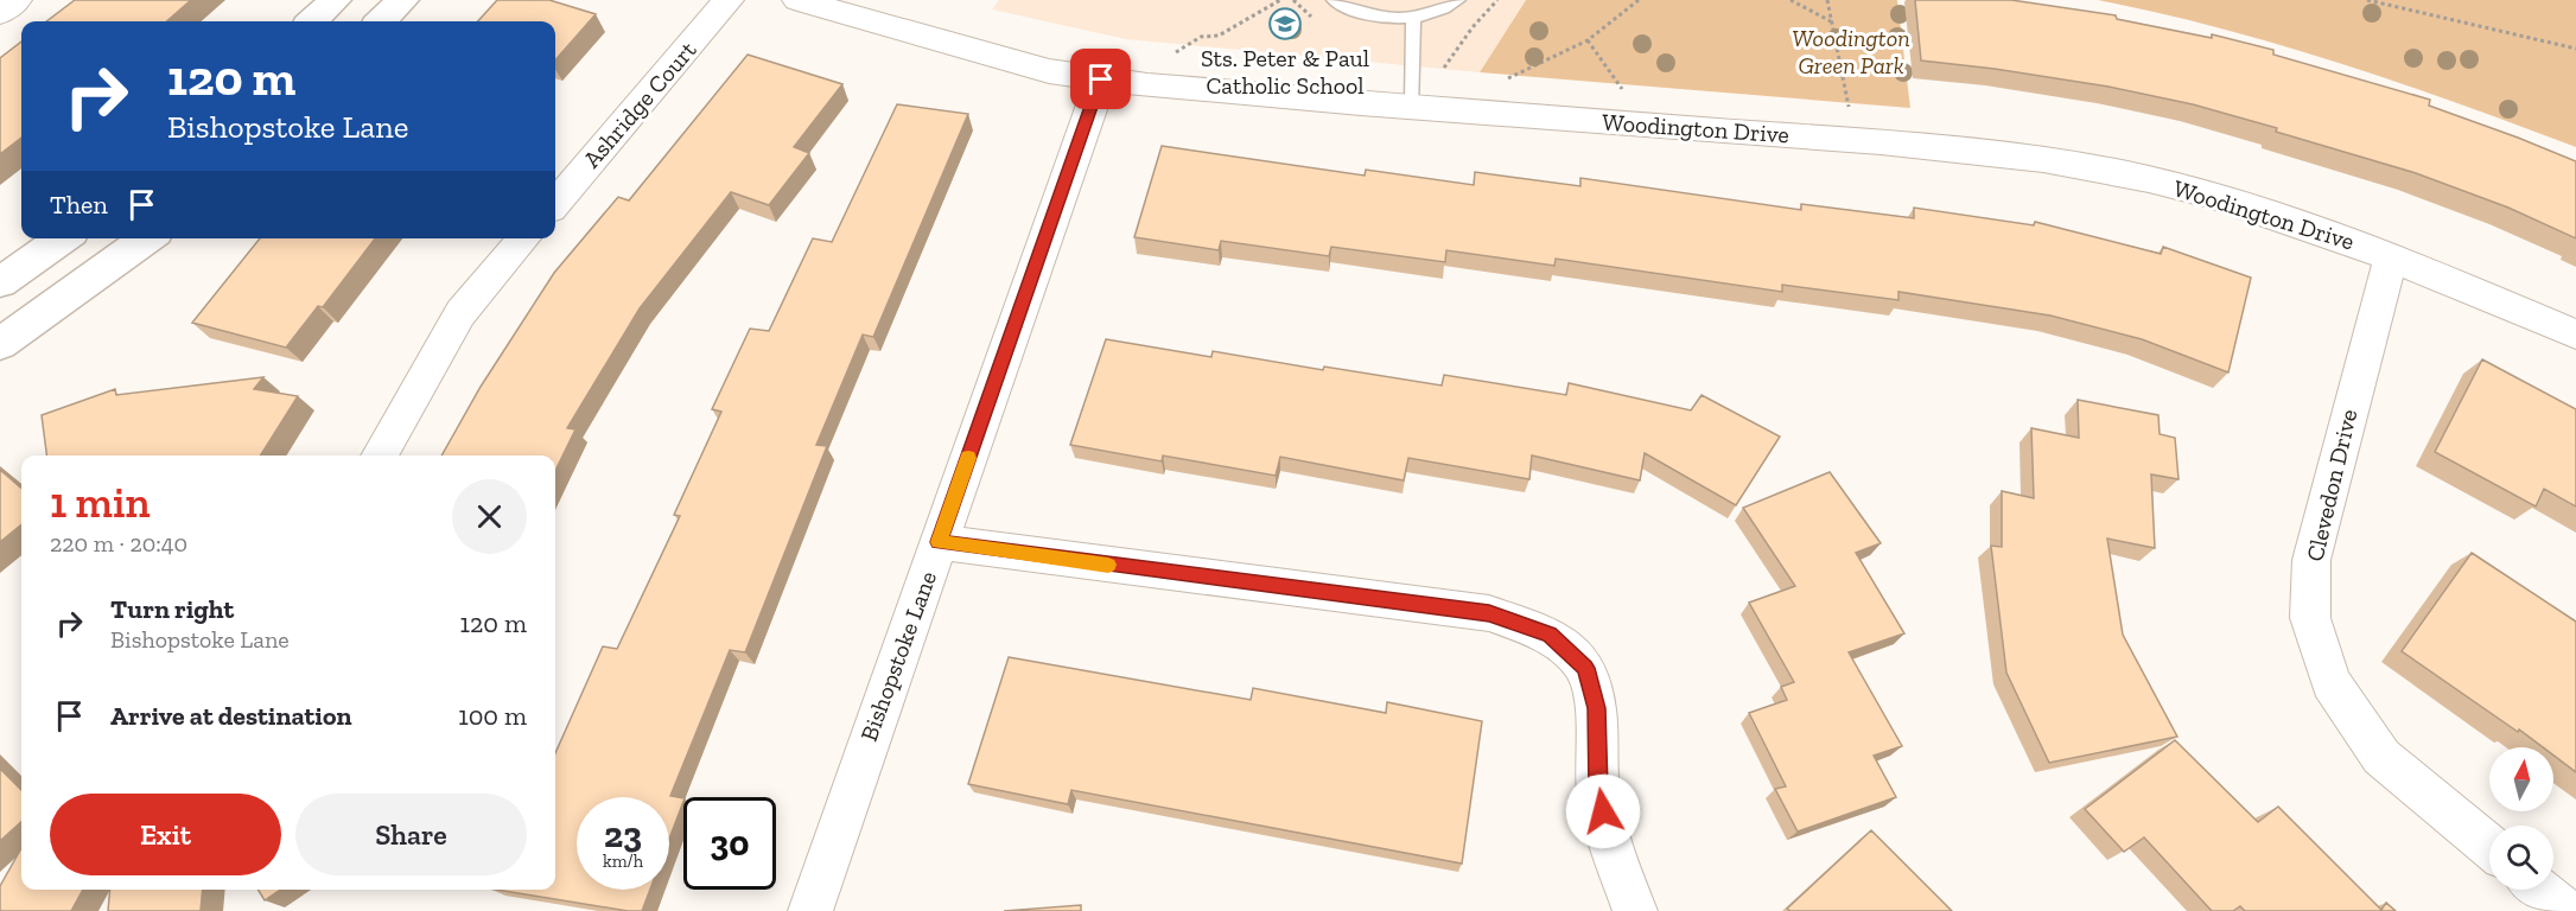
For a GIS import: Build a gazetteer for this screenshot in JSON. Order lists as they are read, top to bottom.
{
  "streets": {
    "street": [
      "Ashridge Court",
      "Woodington Drive",
      "Clevedon Drive",
      "Bishopstoke Lane"
    ]
  },
  "crossings": [
    ["Woodington Drive", "Clevedon Drive"],
    ["Woodington Drive", "Bishopstoke Lane"]
  ],
  "parks": ["Woodington Green Park"],
  "places": {
    "school or university": ["Sts. Peter & Paul Catholic School"]
  },
  "north": "top",
  "page": {
    "turn": ["120 m", "Bishopstoke Lane"],
    "then": "Then",
    "heading": ["1 min", "220 m · 20:40"],
    "list": [
      {
        "name": "Turn right",
        "note": "Bishopstoke Lane",
        "value": "120 m"
      },
      {
        "name": "Arrive at destination",
        "value": "100 m"
      }
    ],
    "buttons": ["Exit", "Share"],
    "speed": "23 km/h",
    "limit": "30"
  }
}
